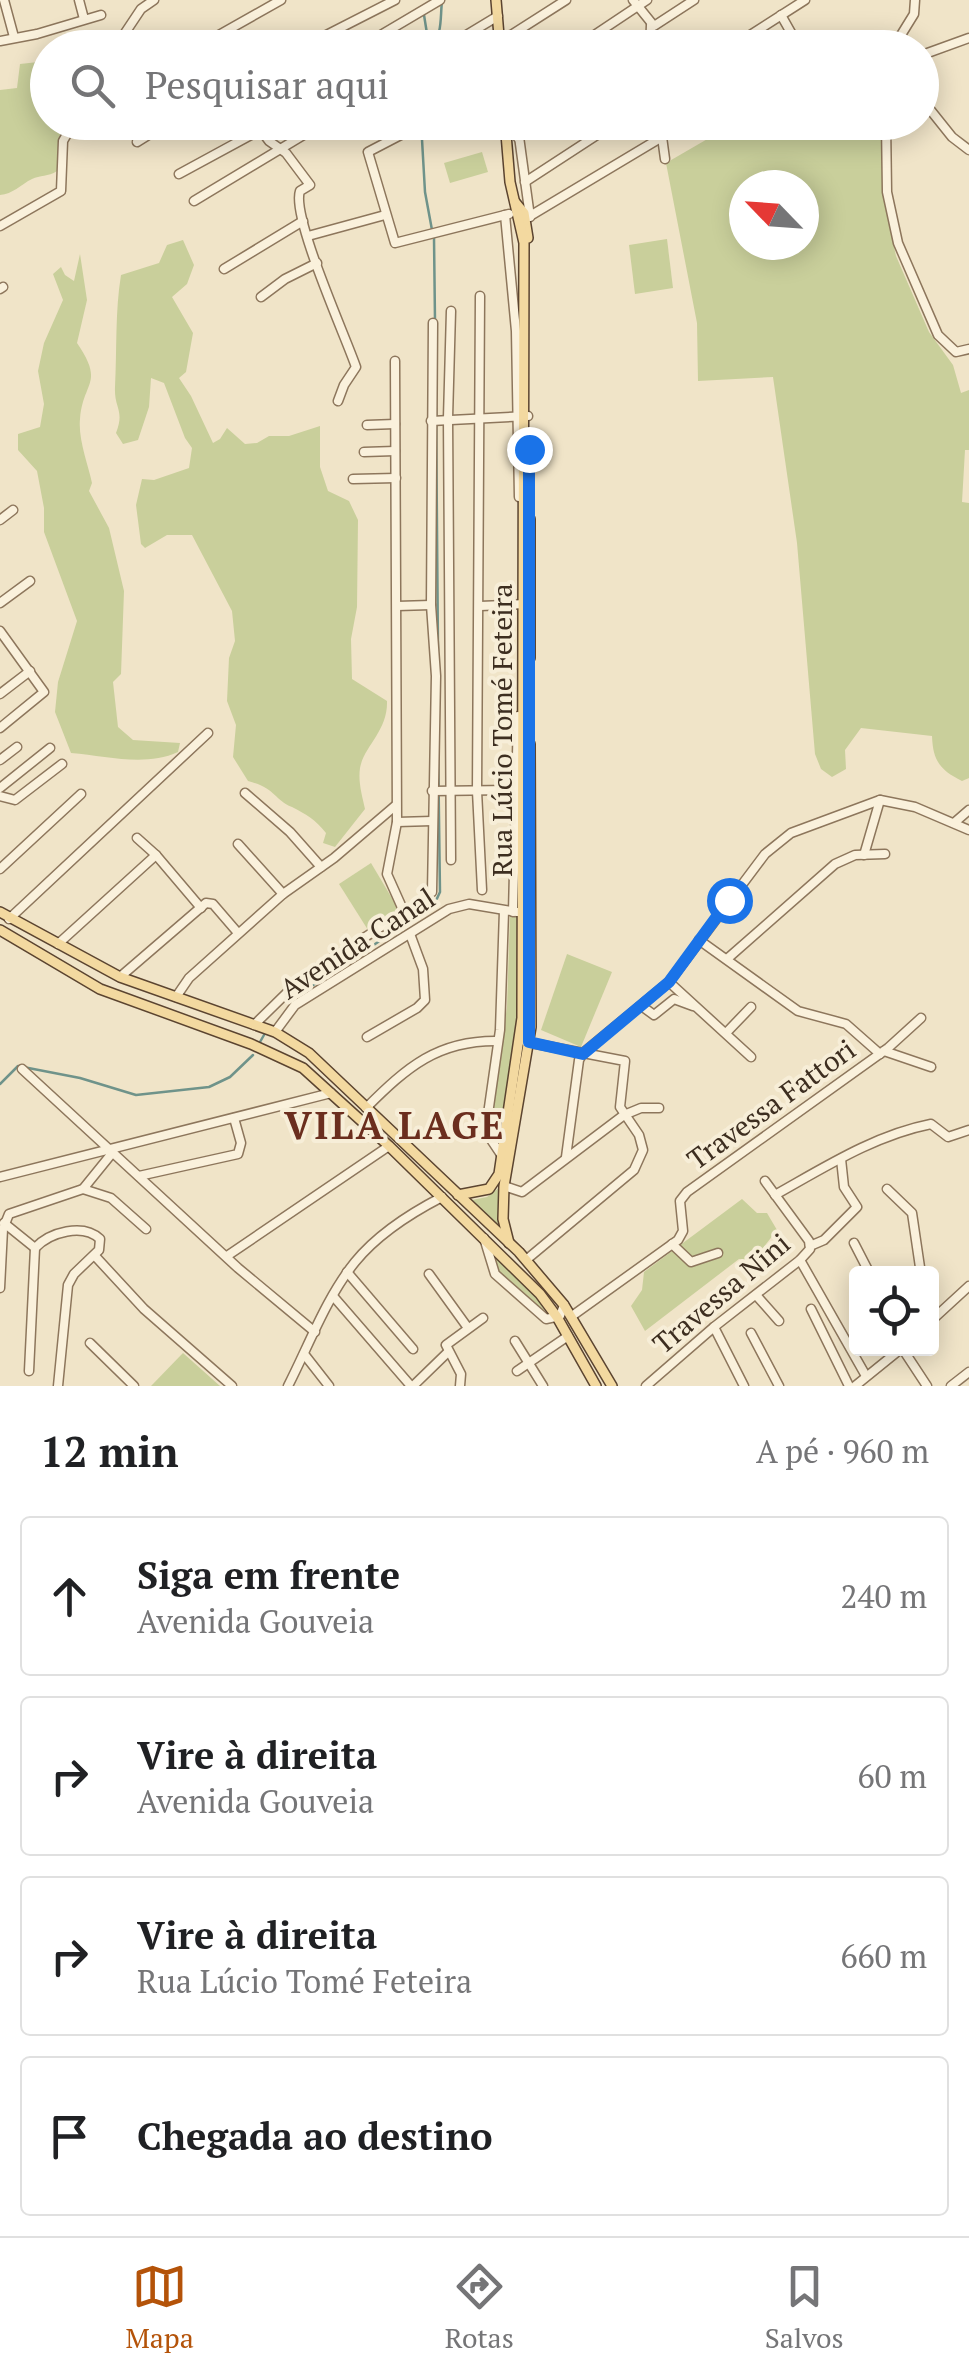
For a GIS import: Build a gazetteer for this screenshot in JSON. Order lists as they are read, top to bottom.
{
  "streets": {
    "main road": ["Rua Lúcio Tomé Feteira"],
    "street": ["Avenida Canal", "Travessa Fattori", "Travessa Nini"]
  },
  "crossings": [
    ["Rua Lúcio Tomé Feteira", "Avenida Canal"]
  ],
  "districts": ["VILA LAGE"],
  "north": "top left",
  "page": {
    "search": "Pesquisar aqui",
    "heading": ["12 min", "A pé · 960 m"],
    "list": [
      ["Siga em frente", "Avenida Gouveia", "240 m"],
      ["Vire à direita", "Avenida Gouveia", "60 m"],
      ["Vire à direita", "Rua Lúcio Tomé Feteira", "660 m"],
      "Chegada ao destino"
    ],
    "nav": ["Mapa", "Rotas", "Salvos"]
  }
}
